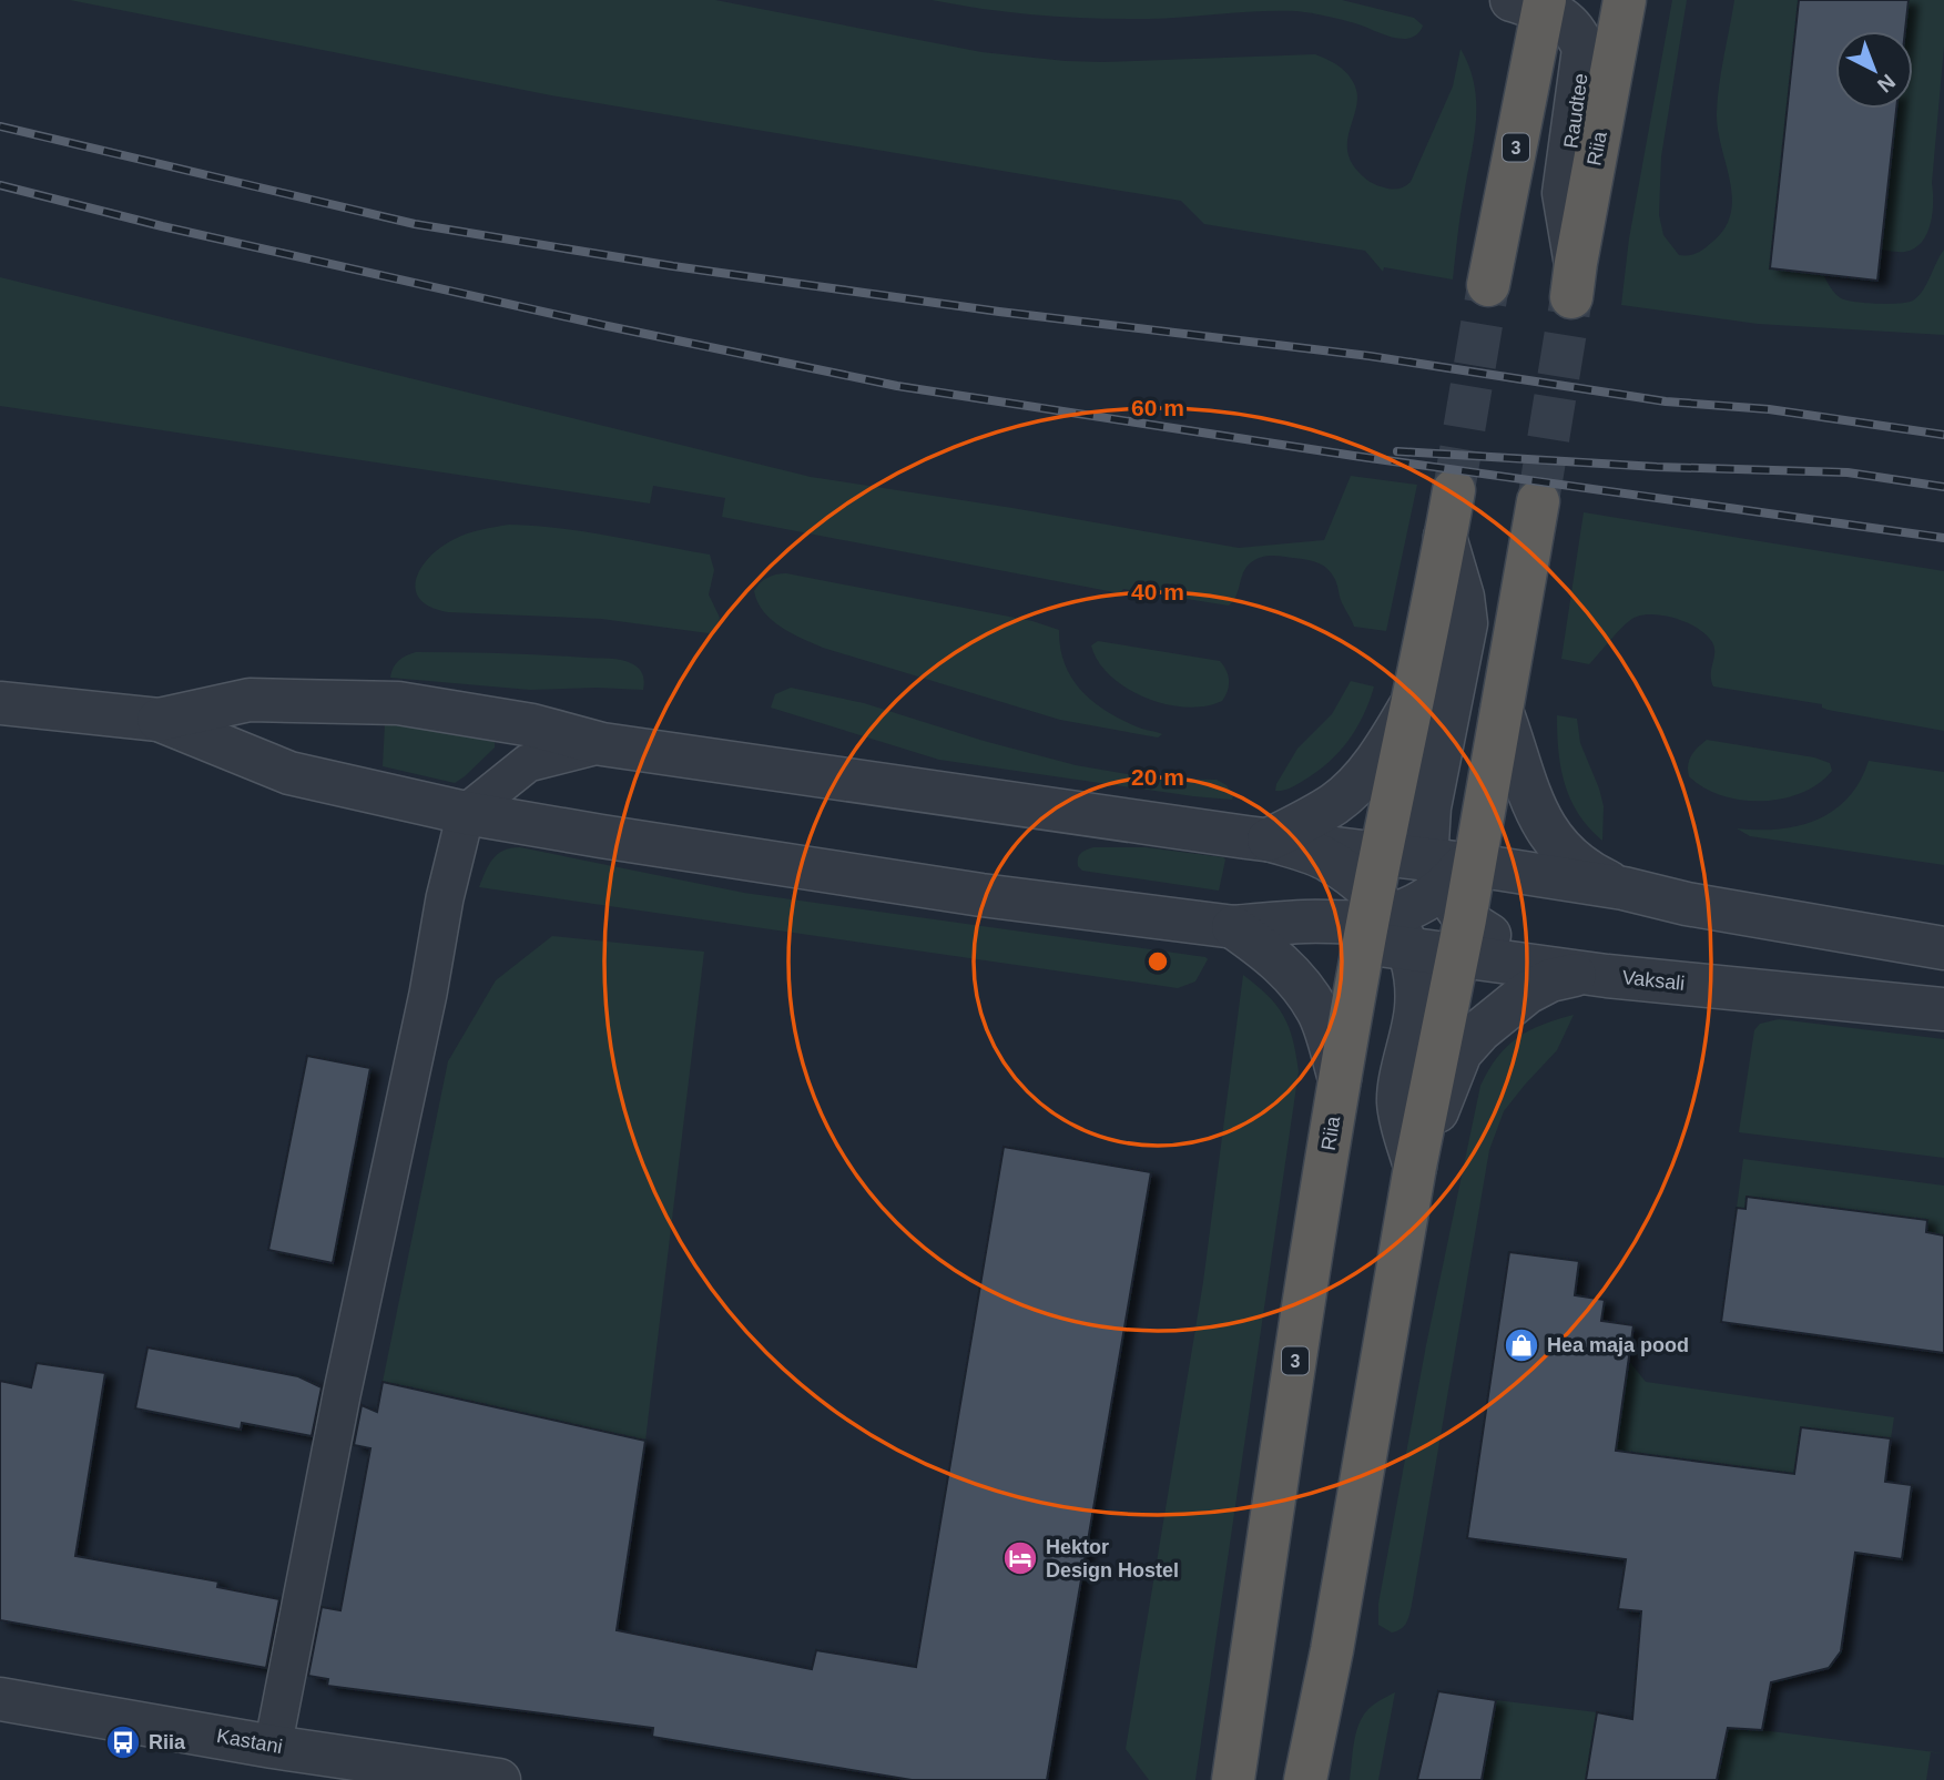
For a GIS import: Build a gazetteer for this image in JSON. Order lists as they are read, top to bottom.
{
  "streets": {
    "highway": ["3", "Riia"],
    "street": ["Raudtee", "Vaksali", "Kastani"]
  },
  "crossings": [
    ["Raudtee", "3"],
    ["Raudtee", "Riia"],
    ["Riia", "Vaksali"]
  ],
  "places": {
    "shop": ["Hea maja pood"],
    "hotel": ["Hektor Design Hostel"],
    "bus stop": ["Riia"]
  },
  "north": "bottom right",
  "rings": ["60 m", "40 m", "20 m"]
}
